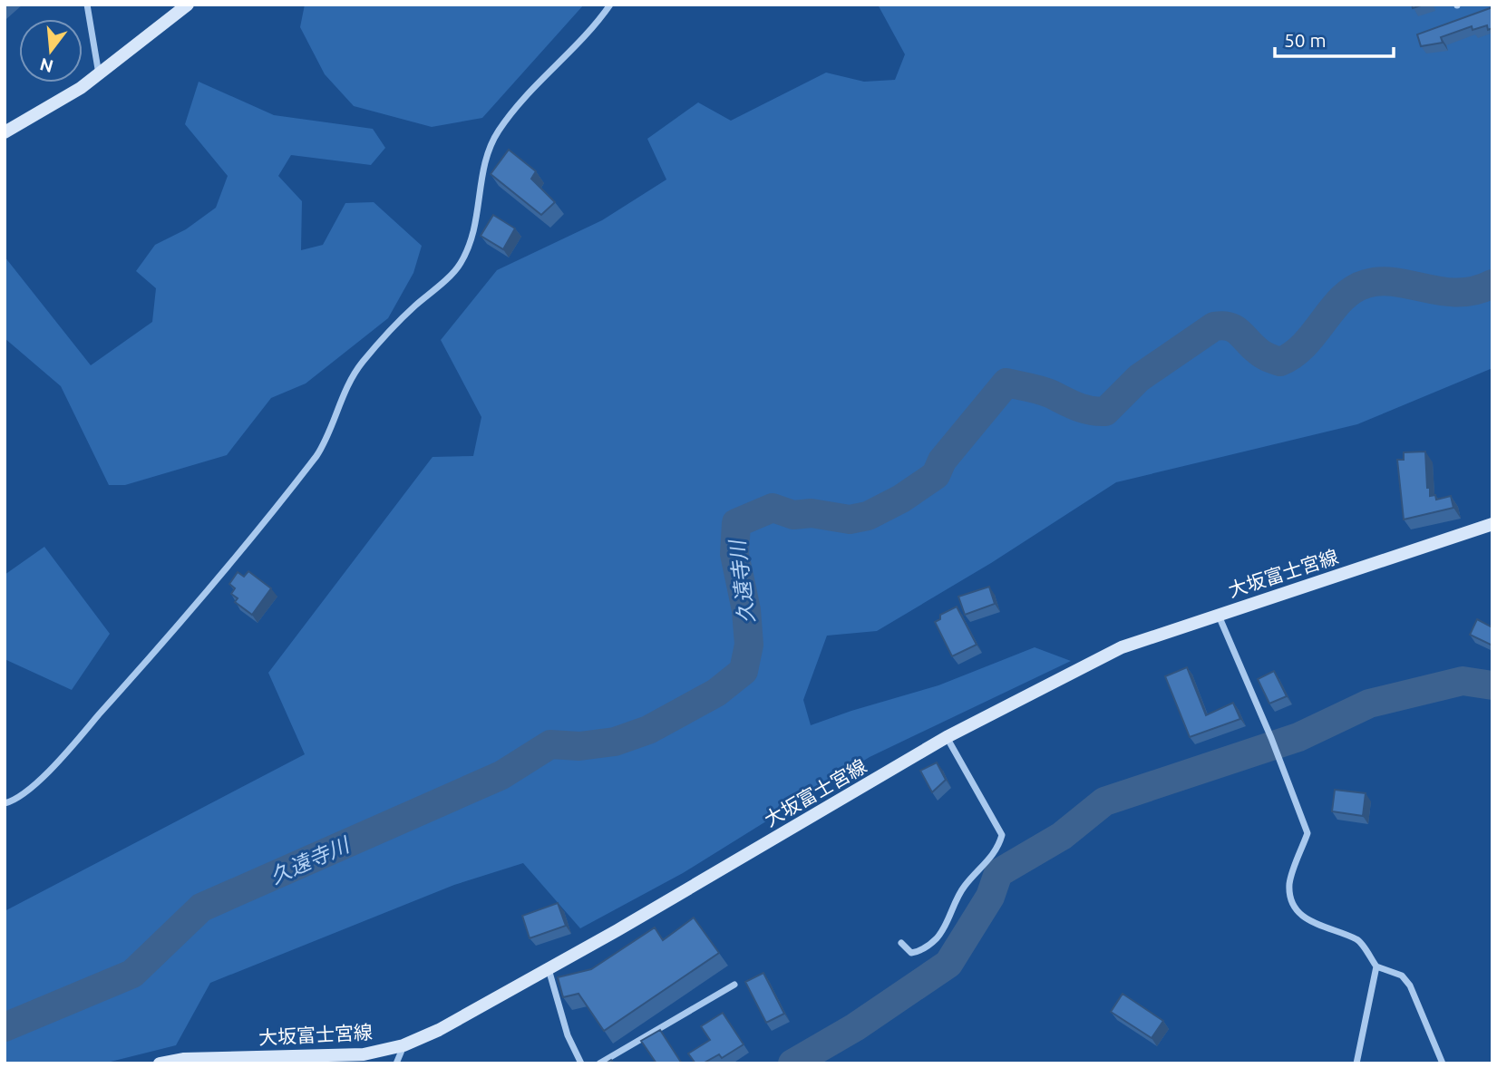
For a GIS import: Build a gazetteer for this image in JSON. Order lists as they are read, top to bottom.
{
  "streets": {
    "main road": ["大坂富士宮線"]
  },
  "water": ["久遠寺川"],
  "scale_bar": "50 m",
  "north": "bottom"
}
